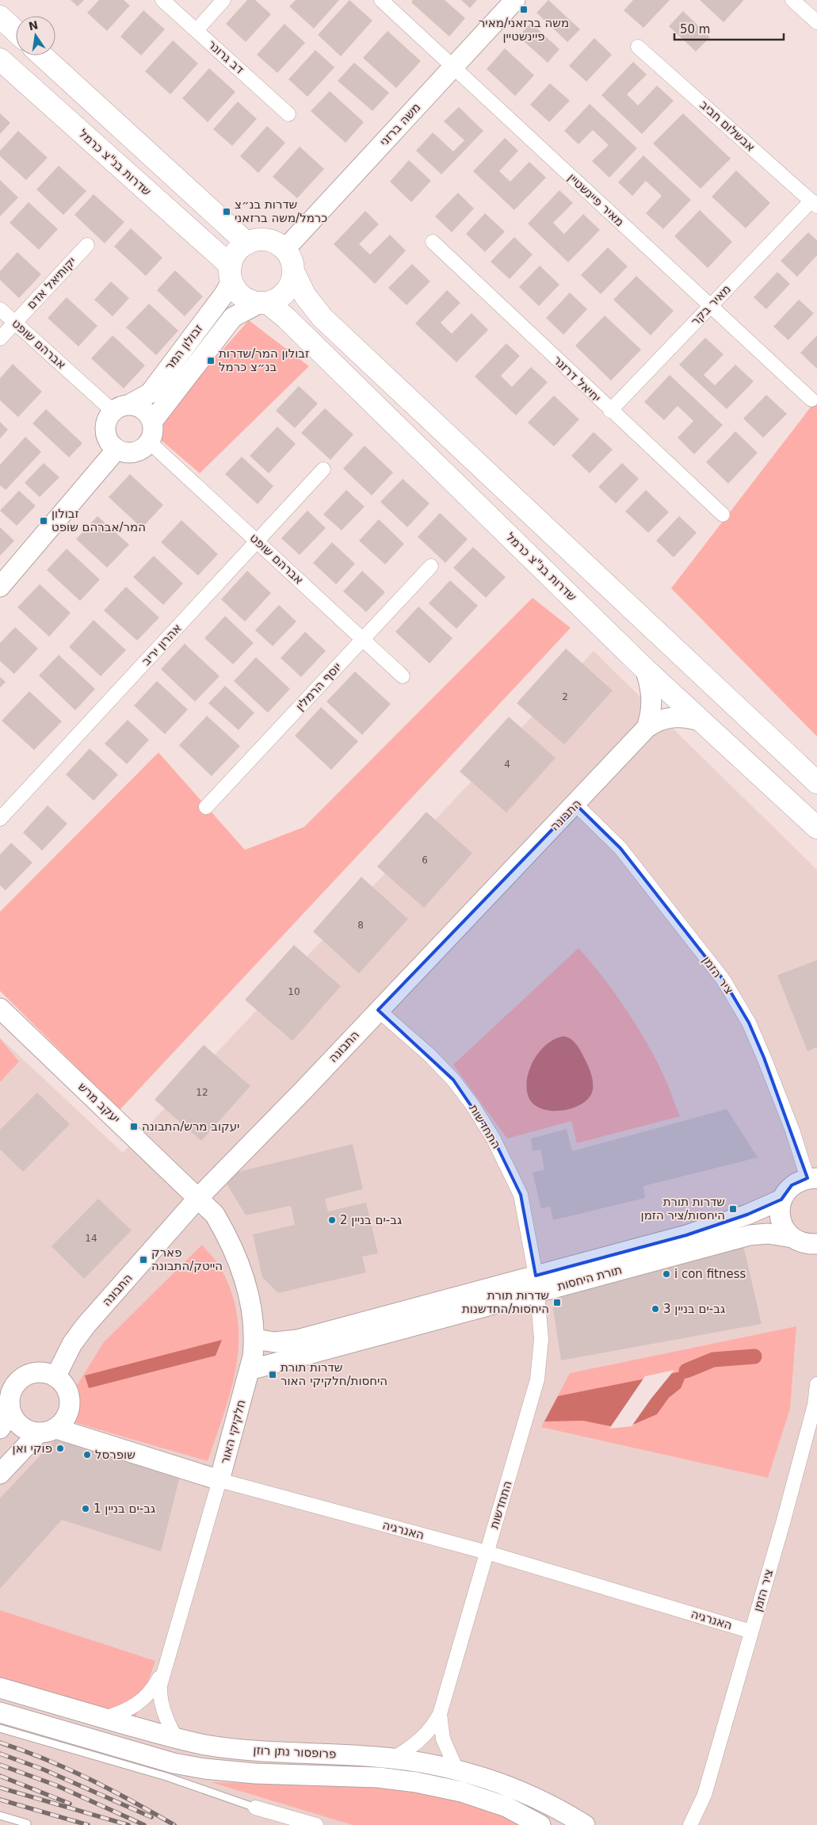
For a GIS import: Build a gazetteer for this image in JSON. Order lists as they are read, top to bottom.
{
  "streets": {
    "main road": ["שדרות בנ\"צ כרמל"],
    "street": [
      "דב גרונר",
      "משה ברזני",
      "אבשלום חביב",
      "מאיר פיינשטיין",
      "יקותיאל אדם",
      "מאיר בקר",
      "אברהם שופט",
      "זבולון המר",
      "יחיאל דרזנר",
      "אהרון יריב",
      "יוסף הרמלין",
      "התבונה",
      "ציר הזמן",
      "יעקב מרש",
      "התחדשות",
      "תורת היחסות",
      "חלקיקי האור",
      "האנרגיה",
      "פרופסור נתן רוזן"
    ]
  },
  "crossings": [
    ["משה ברזני", "שדרות בנ\"צ כרמל"],
    ["משה ברזני", "מאיר פיינשטיין"],
    ["משה ברזני", "זבולון המר"],
    ["אבשלום חביב", "מאיר בקר"],
    ["שדרות בנ\"צ כרמל", "זבולון המר"],
    ["שדרות בנ\"צ כרמל", "התבונה"],
    ["מאיר פיינשטיין", "מאיר בקר"],
    ["יקותיאל אדם", "אברהם שופט"],
    ["מאיר בקר", "יחיאל דרזנר"],
    ["אברהם שופט", "זבולון המר"],
    ["אברהם שופט", "אהרון יריב"],
    ["אברהם שופט", "יוסף הרמלין"],
    ["התבונה", "ציר הזמן"],
    ["התבונה", "יעקב מרש"],
    ["התבונה", "התחדשות"],
    ["התבונה", "חלקיקי האור"],
    ["התבונה", "האנרגיה"],
    ["ציר הזמן", "האנרגיה"],
    ["יעקב מרש", "חלקיקי האור"],
    ["התחדשות", "תורת היחסות"],
    ["התחדשות", "האנרגיה"],
    ["התחדשות", "פרופסור נתן רוזן"],
    ["תורת היחסות", "חלקיקי האור"],
    ["חלקיקי האור", "האנרגיה"],
    ["חלקיקי האור", "פרופסור נתן רוזן"]
  ],
  "places": {
    "transit": [
      "משה ברזאני/מאיר פיינשטיין",
      "שדרות בנ״צ כרמל/משה ברזאני",
      "זבולון המר/שדרות בנ״צ כרמל",
      "זבולון המר/אברהם שופט",
      "יעקוב מרש/התבונה",
      "שדרות תורת היחסות/ציר הזמן",
      "פארק הייטק/התבונה",
      "שדרות תורת היחסות/החדשנות",
      "שדרות תורת היחסות/חלקיקי האור"
    ],
    "other": [
      "גב-ים בניין 2",
      "i con fitness",
      "גב-ים בניין 3",
      "פוקי ואן",
      "שופרסל",
      "גב-ים בניין 1"
    ]
  },
  "house_numbers": [
    "2",
    "4",
    "6",
    "8",
    "10",
    "12",
    "14"
  ],
  "scale_bar": "50 m",
  "north": "top"
}
